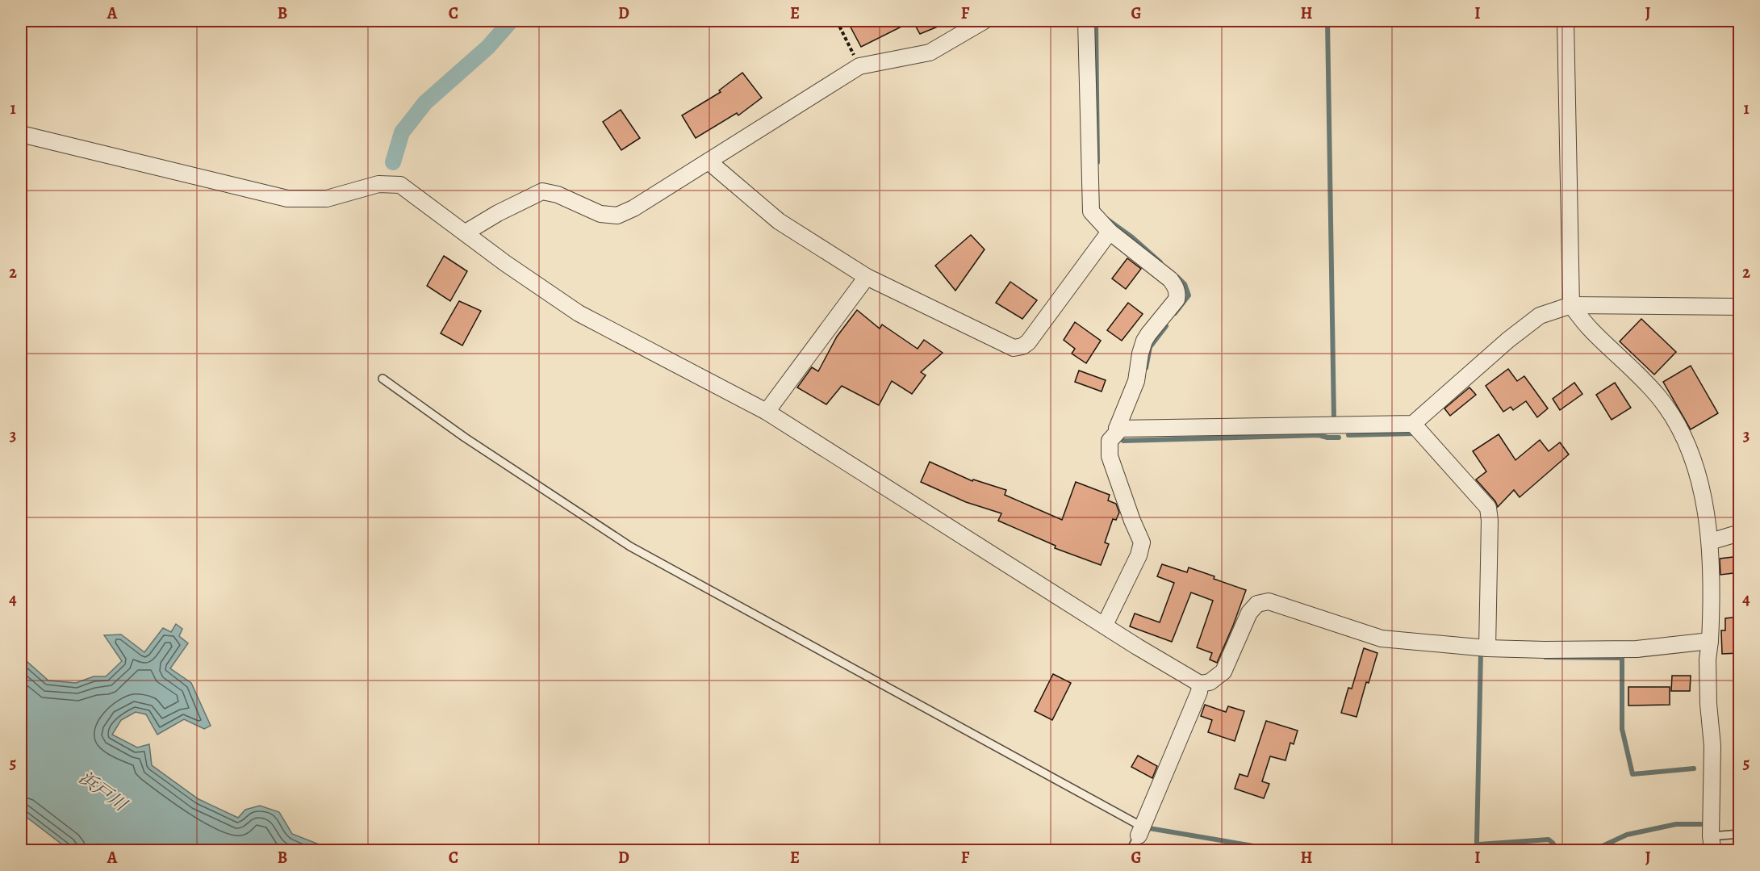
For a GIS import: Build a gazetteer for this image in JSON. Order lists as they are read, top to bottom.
{
  "water": ["浜戸川"],
  "grid": {
    "columns": [
      "A",
      "B",
      "C",
      "D",
      "E",
      "F",
      "G",
      "H",
      "I",
      "J"
    ],
    "rows": [
      "1",
      "2",
      "3",
      "4",
      "5"
    ]
  }
}
